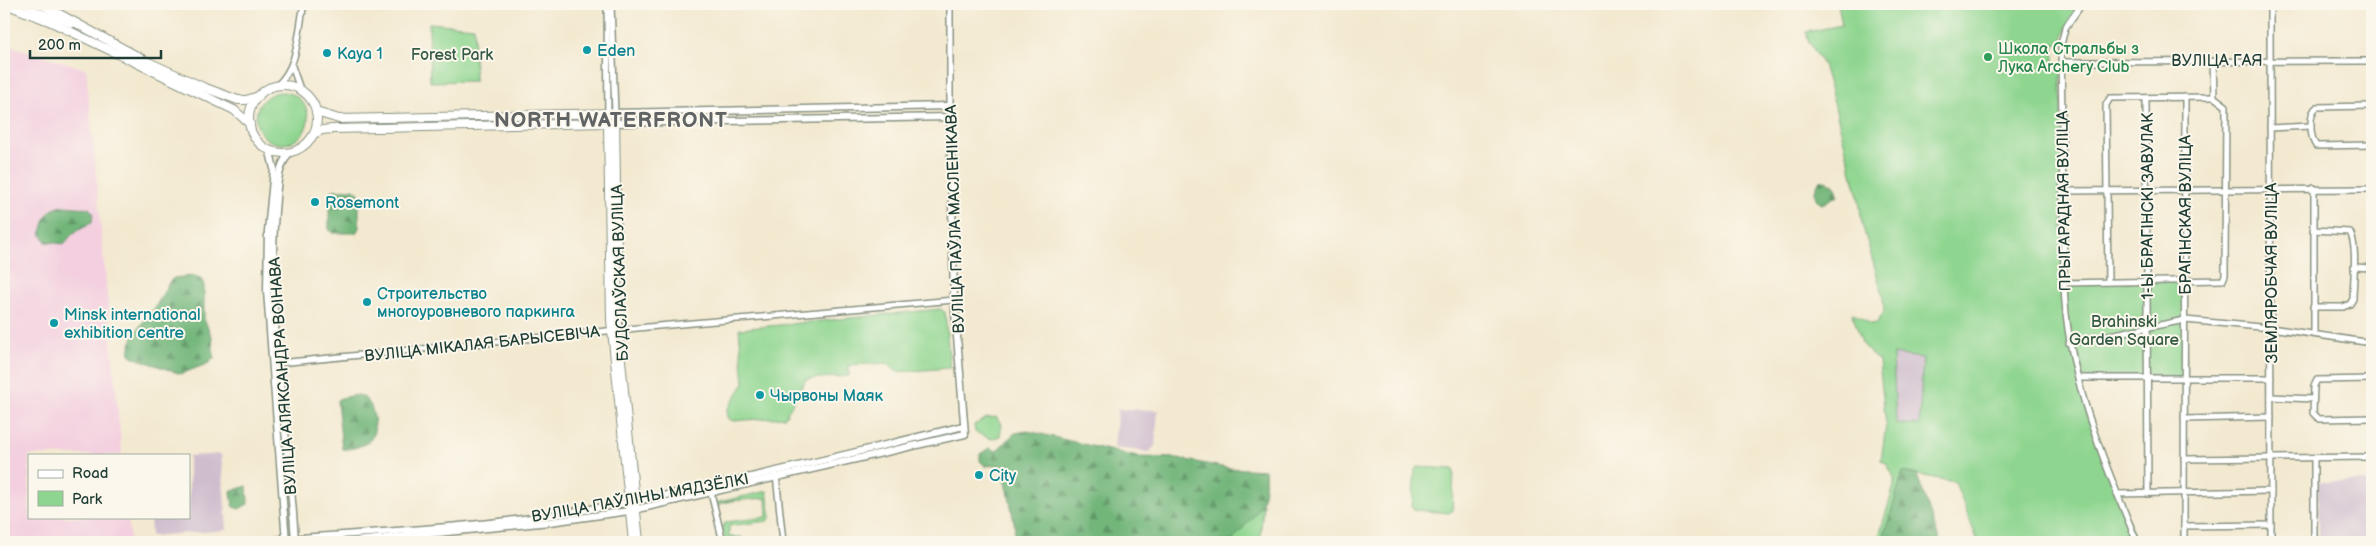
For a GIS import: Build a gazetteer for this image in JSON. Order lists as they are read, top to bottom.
{
  "streets": {
    "main road": ["БУДСЛАЎСКАЯ ВУЛІЦА"],
    "street": [
      "ВУЛІЦА ГАЯ",
      "ПРЫГАРАДНАЯ ВУЛІЦА",
      "1-Ы БРАГІНСКІ ЗАВУЛАК",
      "БРАГІНСКАЯ ВУЛІЦА",
      "ВУЛІЦА ПАЎЛА МАСЛЕНІКАВА",
      "ЗЕМЛЯРОБЧАЯ ВУЛІЦА",
      "ВУЛІЦА МІКАЛАЯ БАРЫСЕВІЧА",
      "ВУЛІЦА АЛЯКСАНДРА ВОІНАВА",
      "ВУЛІЦА ПАЎЛІНЫ МЯДЗЁЛКІ"
    ]
  },
  "crossings": [
    ["ВУЛІЦА ГАЯ", "ПРЫГАРАДНАЯ ВУЛІЦА"],
    ["ВУЛІЦА ГАЯ", "ЗЕМЛЯРОБЧАЯ ВУЛІЦА"],
    ["ВУЛІЦА ПАЎЛА МАСЛЕНІКАВА", "ВУЛІЦА МІКАЛАЯ БАРЫСЕВІЧА"],
    ["ВУЛІЦА ПАЎЛА МАСЛЕНІКАВА", "ВУЛІЦА ПАЎЛІНЫ МЯДЗЁЛКІ"],
    ["БУДСЛАЎСКАЯ ВУЛІЦА", "ВУЛІЦА МІКАЛАЯ БАРЫСЕВІЧА"],
    ["БУДСЛАЎСКАЯ ВУЛІЦА", "ВУЛІЦА ПАЎЛІНЫ МЯДЗЁЛКІ"],
    ["ВУЛІЦА МІКАЛАЯ БАРЫСЕВІЧА", "ВУЛІЦА АЛЯКСАНДРА ВОІНАВА"],
    ["ВУЛІЦА АЛЯКСАНДРА ВОІНАВА", "ВУЛІЦА ПАЎЛІНЫ МЯДЗЁЛКІ"]
  ],
  "districts": ["NORTH WATERFRONT"],
  "parks": ["Forest Park", "Brahinski Garden Square"],
  "places": [
    "Eden",
    "Kaya 1",
    "Школа Стральбы з Лука Archery Club",
    "Rosemont",
    "Строительство многоуровневого паркинга",
    "Minsk international exhibition centre",
    "Чырвоны Маяк",
    "City"
  ],
  "legend": ["Road", "Park"],
  "scale_bar": "200 m"
}
